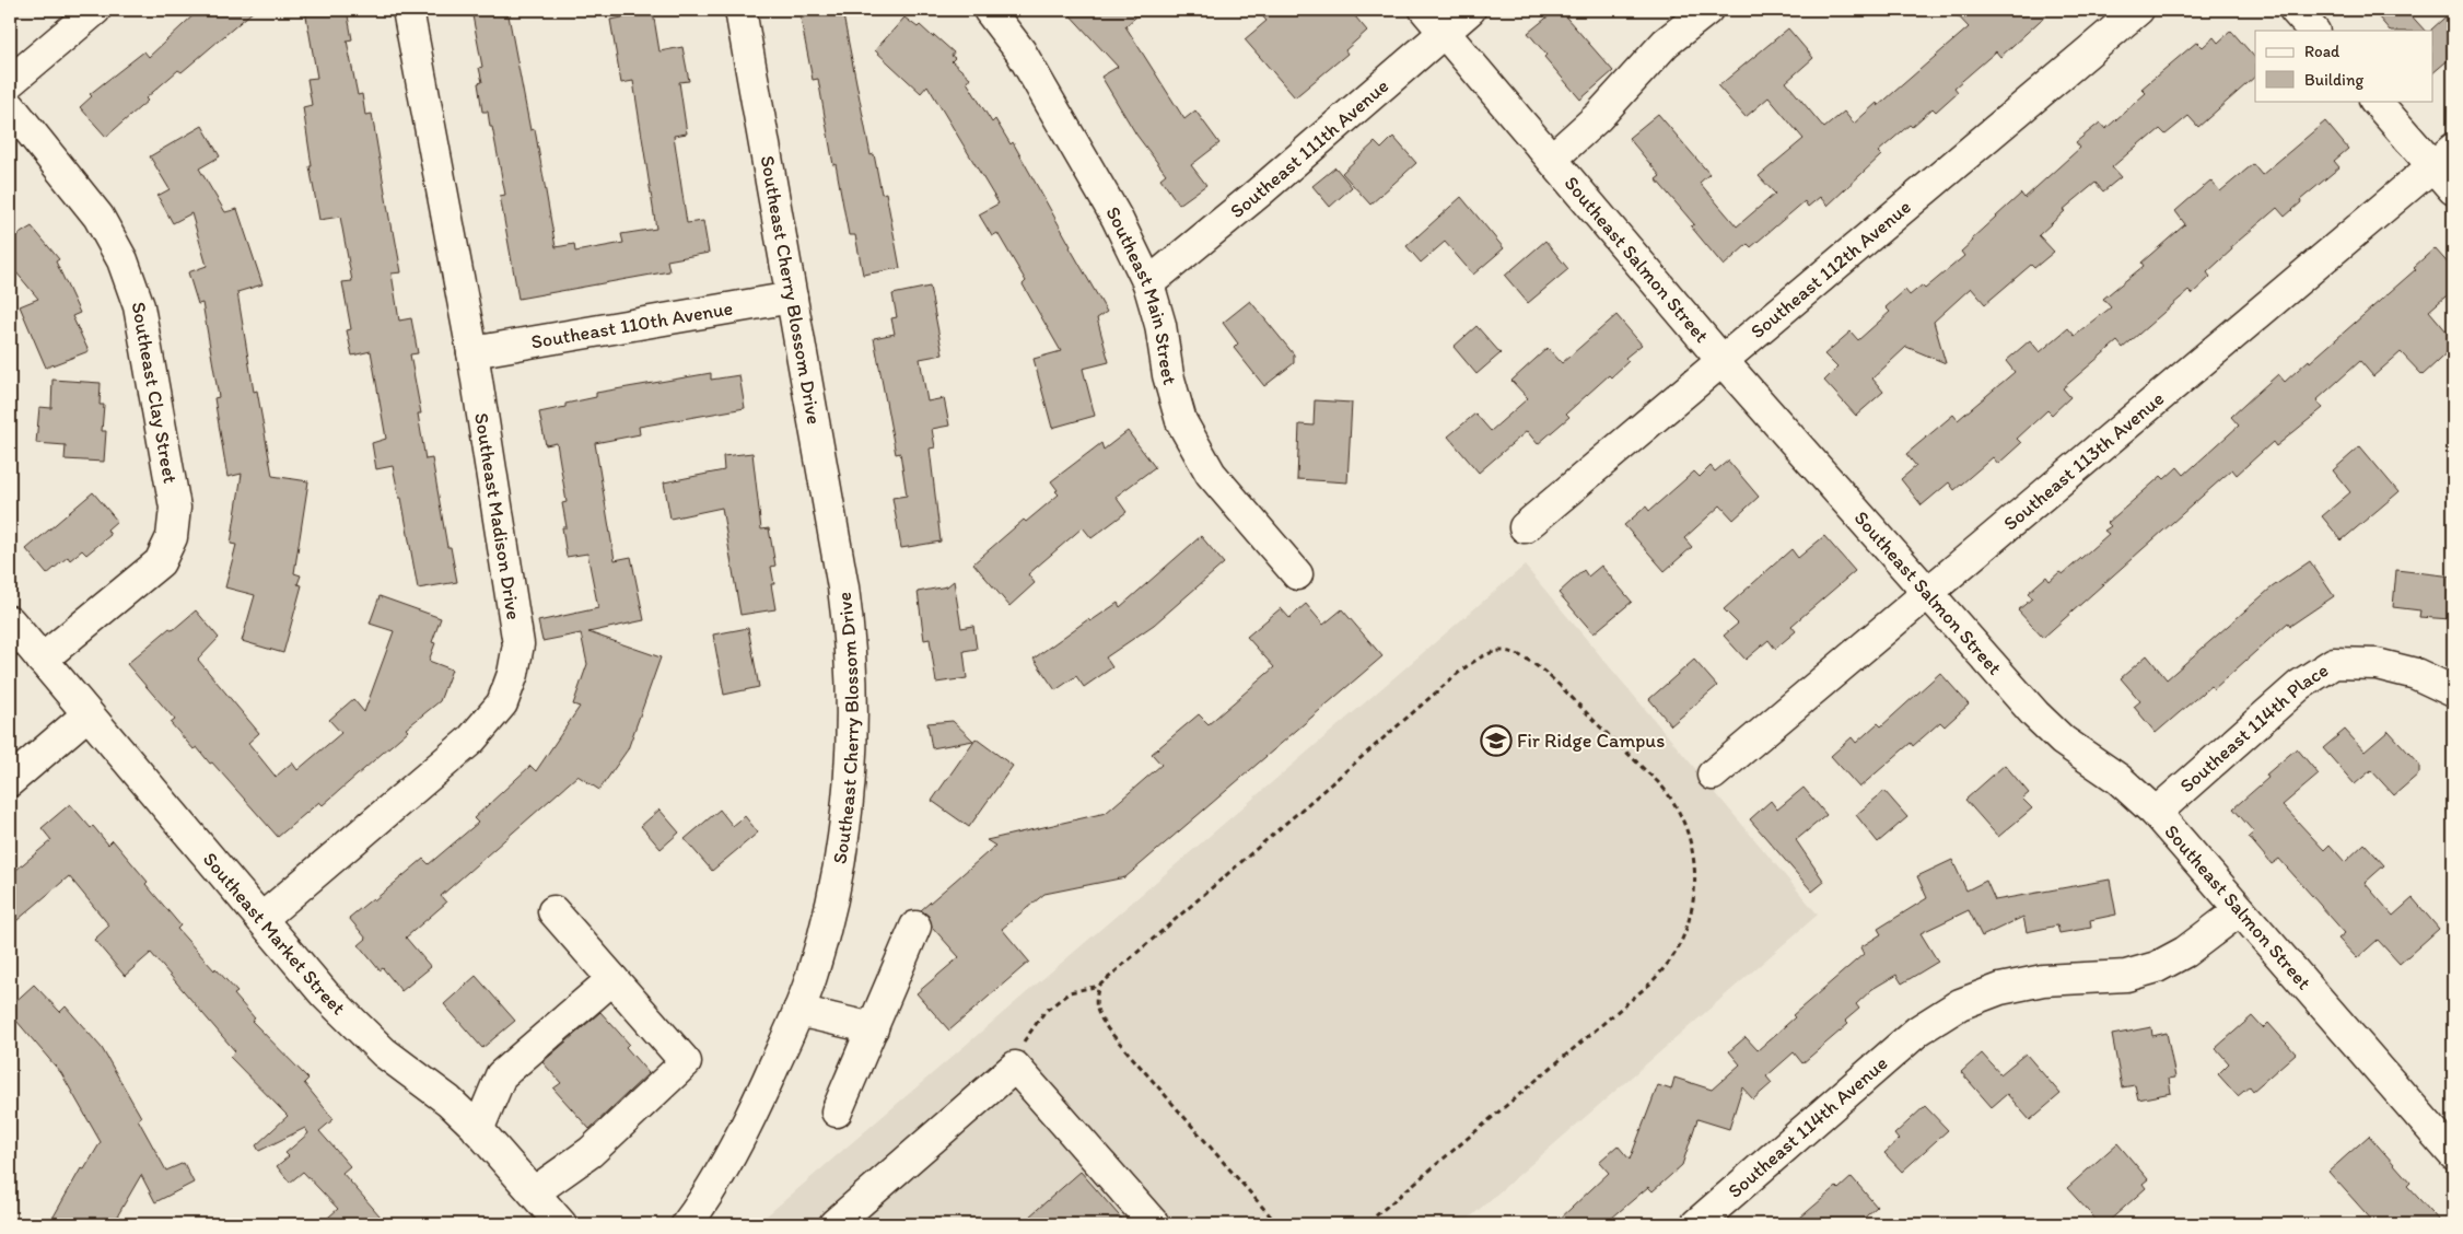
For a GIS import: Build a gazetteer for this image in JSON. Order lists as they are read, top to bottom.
{
  "streets": {
    "street": [
      "Southeast 111th Avenue",
      "Southeast Salmon Street",
      "Southeast 112th Avenue",
      "Southeast Cherry Blossom Drive",
      "Southeast Main Street",
      "Southeast 110th Avenue",
      "Southeast Clay Street",
      "Southeast 113th Avenue",
      "Southeast Madison Drive",
      "Southeast 114th Place",
      "Southeast Market Street",
      "Southeast 114th Avenue"
    ]
  },
  "crossings": [
    ["Southeast 111th Avenue", "Southeast Salmon Street"],
    ["Southeast 111th Avenue", "Southeast Main Street"],
    ["Southeast Salmon Street", "Southeast 112th Avenue"],
    ["Southeast Salmon Street", "Southeast 113th Avenue"],
    ["Southeast Salmon Street", "Southeast 114th Place"],
    ["Southeast Salmon Street", "Southeast 114th Avenue"],
    ["Southeast Cherry Blossom Drive", "Southeast 110th Avenue"],
    ["Southeast 110th Avenue", "Southeast Madison Drive"],
    ["Southeast Clay Street", "Southeast Market Street"],
    ["Southeast Madison Drive", "Southeast Market Street"]
  ],
  "places": {
    "school or university": ["Fir Ridge Campus"]
  },
  "legend": ["Road", "Building"]
}
